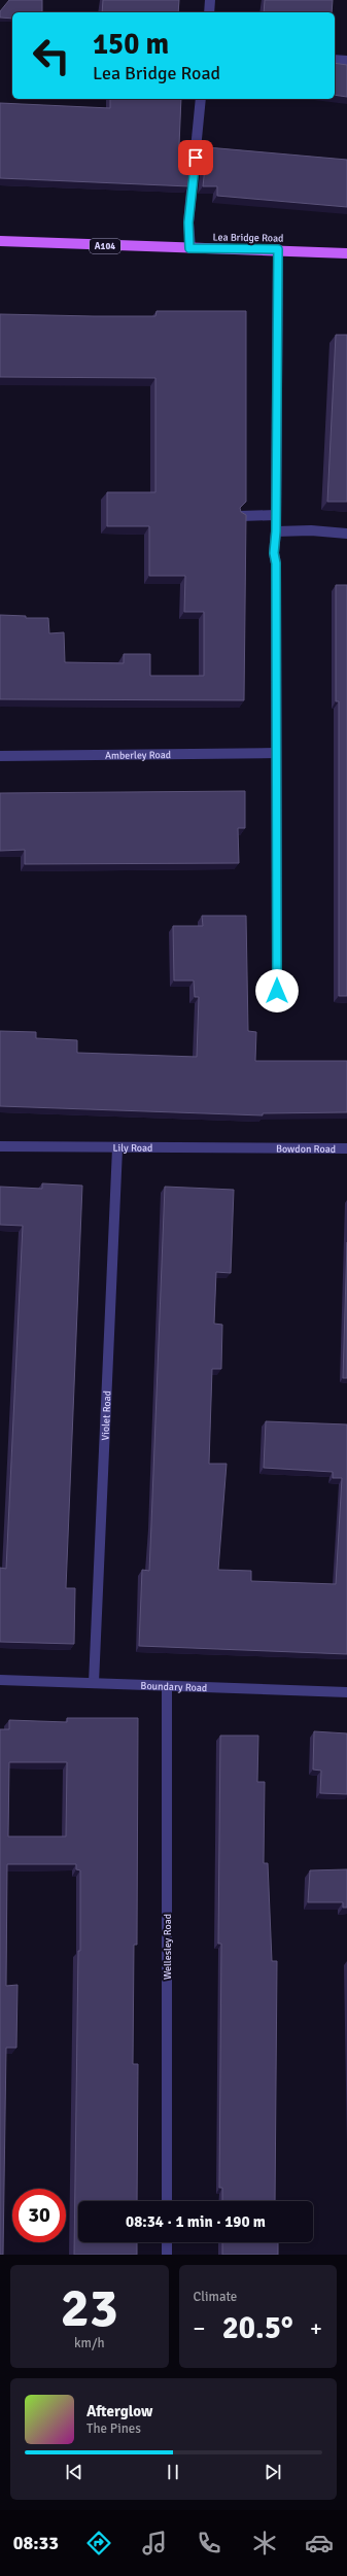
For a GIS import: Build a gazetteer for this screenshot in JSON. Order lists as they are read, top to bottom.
{
  "streets": {
    "main road": ["Lea Bridge Road", "A104"],
    "street": [
      "Amberley Road",
      "Lily Road",
      "Bowdon Road",
      "Violet Road",
      "Boundary Road",
      "Wellesley Road"
    ]
  },
  "crossings": [
    ["Lily Road", "Bowdon Road"],
    ["Lily Road", "Violet Road"],
    ["Violet Road", "Boundary Road"],
    ["Boundary Road", "Wellesley Road"]
  ],
  "page": {
    "turn": ["150 m", "Lea Bridge Road"],
    "limit": "30",
    "trip": "08:34 · 1 min · 190 m",
    "tile": [
      ["23", "km/h"],
      "Climate"
    ],
    "heat": ["−", "20.5°", "+"],
    "song": ["Afterglow", "The Pines"],
    "tabs": "08:33"
  }
}
